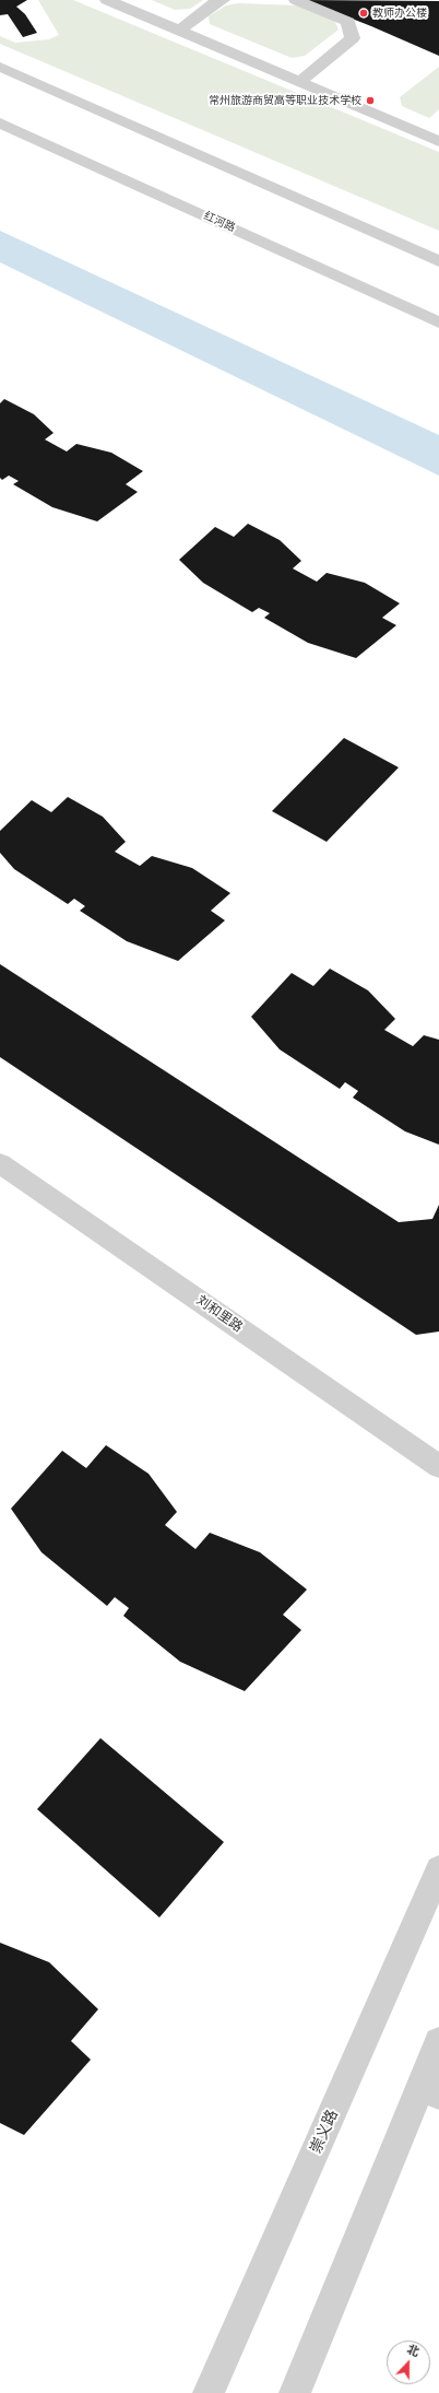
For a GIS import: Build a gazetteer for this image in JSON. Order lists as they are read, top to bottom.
{
  "streets": {
    "street": ["红河路", "刘和里路", "崇义路"]
  },
  "places": ["教师办公楼", "常州旅游商贸高等职业技术学校"],
  "north": "top"
}
